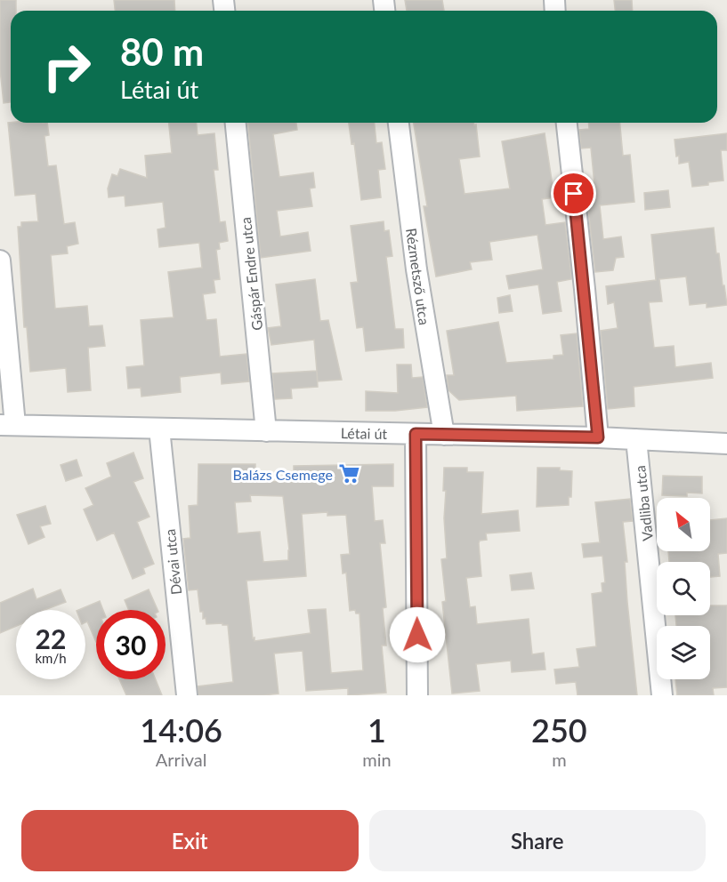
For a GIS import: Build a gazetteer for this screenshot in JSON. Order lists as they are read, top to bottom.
{
  "streets": {
    "street": [
      "Gáspár Endre utca",
      "Rézmetsző utca",
      "Létai út",
      "Vadliba utca",
      "Dévai utca"
    ]
  },
  "crossings": [
    ["Gáspár Endre utca", "Létai út"],
    ["Rézmetsző utca", "Létai út"],
    ["Létai út", "Vadliba utca"],
    ["Létai út", "Dévai utca"]
  ],
  "places": {
    "supermarket": ["Balázs Csemege"]
  },
  "north": "top left",
  "page": {
    "turn": ["80 m", "Létai út"],
    "speed": "22 km/h",
    "limit": "30",
    "eta": [
      "14:06",
      "Arrival",
      "1",
      "min",
      "250",
      "m"
    ],
    "buttons": ["Exit", "Share"]
  }
}
